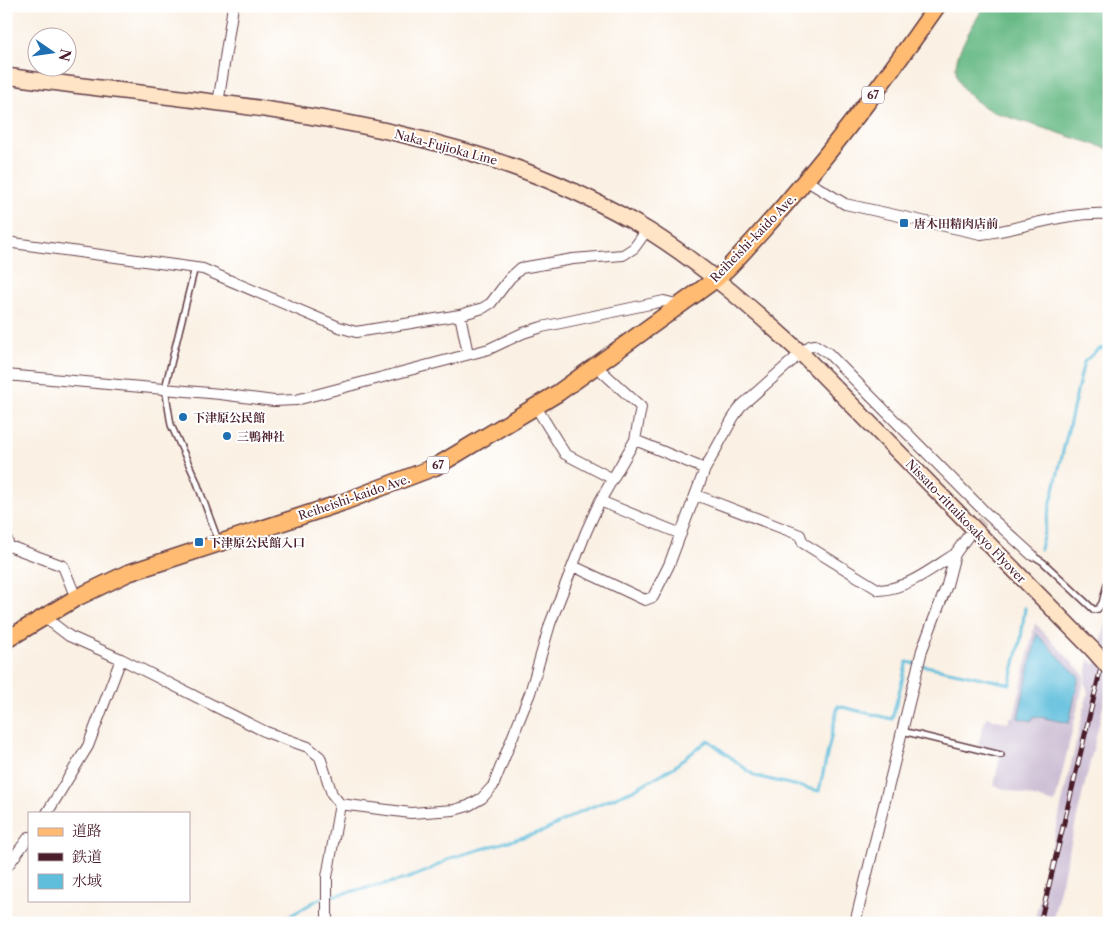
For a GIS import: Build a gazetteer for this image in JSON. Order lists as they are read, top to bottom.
{
  "streets": {
    "main road": [
      "67",
      "Naka-Fujioka Line",
      "Reiheishi-kaido Ave.",
      "Nissato-rittaikosakyo Flyover"
    ]
  },
  "crossings": [
    ["67", "Reiheishi-kaido Ave."],
    ["Naka-Fujioka Line", "Reiheishi-kaido Ave."],
    ["Naka-Fujioka Line", "Nissato-rittaikosakyo Flyover"]
  ],
  "places": {
    "transit": ["唐木田精肉店前", "下津原公民館入口"],
    "other": ["下津原公民館", "三鴨神社"]
  },
  "legend": ["道路", "鉄道", "水域"],
  "north": "right"
}
